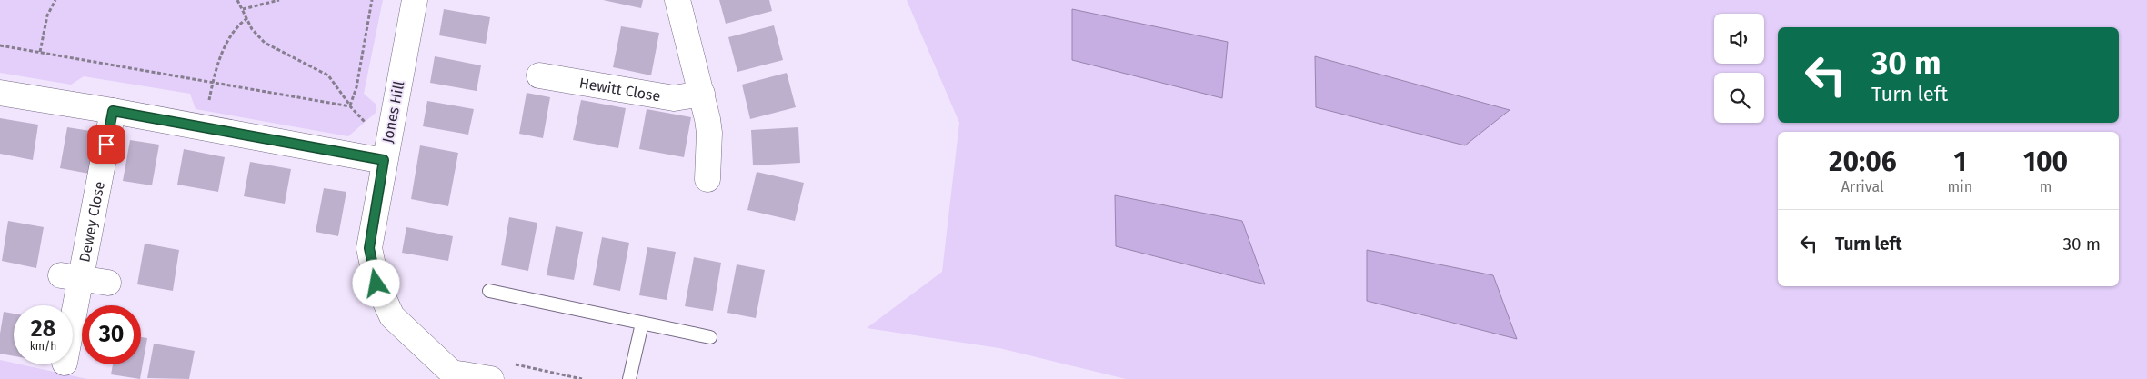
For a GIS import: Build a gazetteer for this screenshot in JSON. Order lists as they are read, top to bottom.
{
  "streets": {
    "street": ["Hewitt Close", "Jones Hill", "Dewey Close"]
  },
  "page": {
    "turn": ["30 m", "Turn left"],
    "eta": [
      "20:06",
      "Arrival",
      "1",
      "min",
      "100",
      "m"
    ],
    "list": [
      {
        "name": "Turn left",
        "value": "30 m"
      }
    ],
    "speed": "28 km/h",
    "limit": "30"
  }
}
